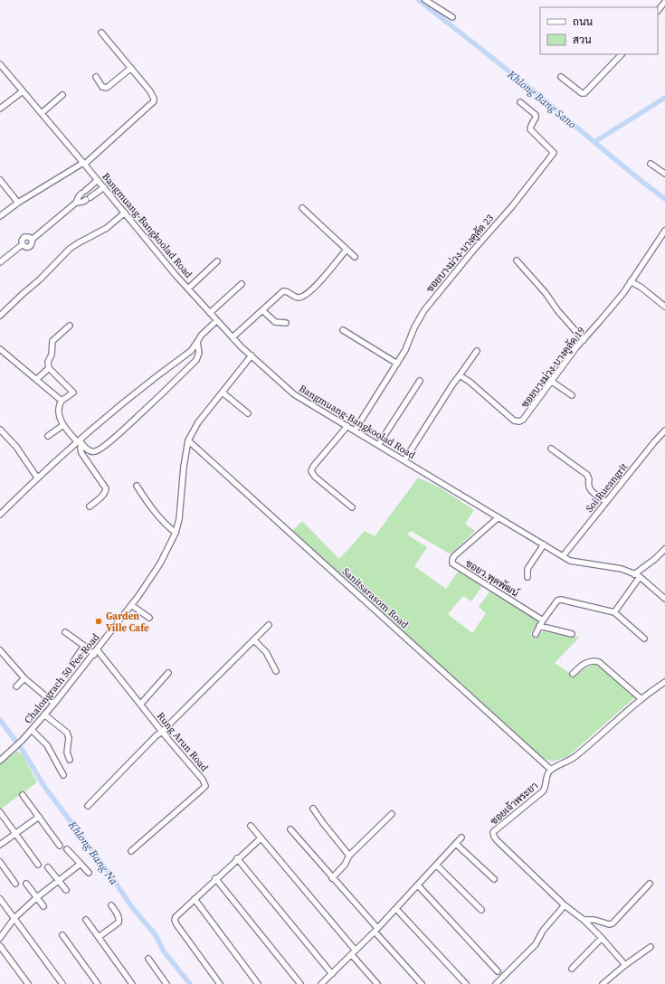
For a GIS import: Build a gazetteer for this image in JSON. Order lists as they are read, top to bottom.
{
  "streets": {
    "street": [
      "Bangmuang-Bangkoolad Road",
      "ซอยบางม่วง-บางคูลัด 23",
      "ซอยบางม่วง-บางคูลัด 19",
      "Soi Rueangrit",
      "ซอยว.พุดพัฒน์",
      "Sanitsarasom Road",
      "Chalongrach 50 Pee Road",
      "Rung Arun Road",
      "ซอยเจ้าพระยา"
    ]
  },
  "crossings": [
    ["Bangmuang-Bangkoolad Road", "ซอยบางม่วง-บางคูลัด 23"],
    ["Bangmuang-Bangkoolad Road", "Soi Rueangrit"],
    ["Bangmuang-Bangkoolad Road", "ซอยว.พุดพัฒน์"],
    ["Bangmuang-Bangkoolad Road", "Chalongrach 50 Pee Road"],
    ["Sanitsarasom Road", "Chalongrach 50 Pee Road"],
    ["Sanitsarasom Road", "ซอยเจ้าพระยา"],
    ["Chalongrach 50 Pee Road", "Rung Arun Road"]
  ],
  "water": ["Khlong Bang Sano", "Khlong Bang Na"],
  "places": ["Garden Ville Cafe"],
  "legend": ["ถนน", "สวน"]
}
